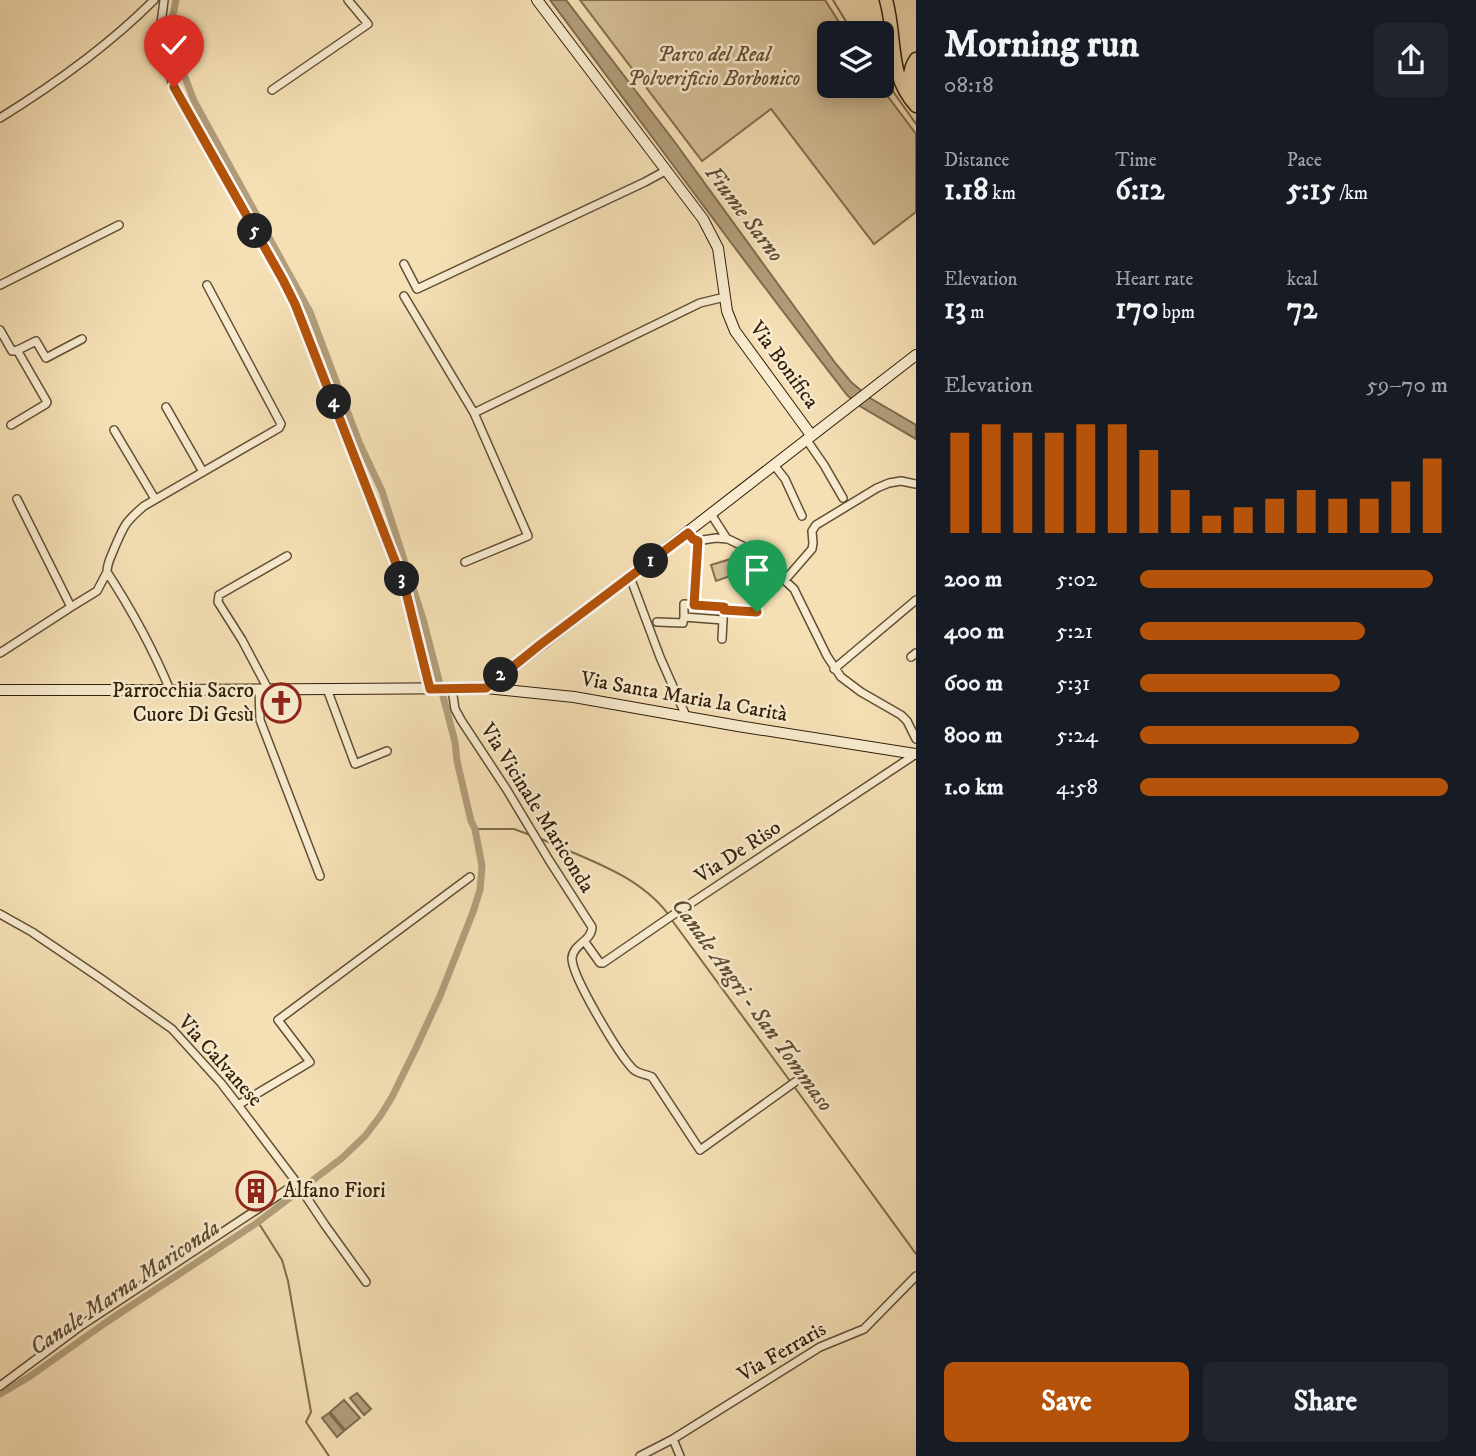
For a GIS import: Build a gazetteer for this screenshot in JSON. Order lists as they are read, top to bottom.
{
  "streets": {
    "street": [
      "Via Bonifica",
      "Via Santa Maria la Carità",
      "Via Vicinale Mariconda",
      "Via De Riso",
      "Via Calvanese",
      "Via Ferraris"
    ]
  },
  "crossings": [
    ["Via Santa Maria la Carità", "Via Vicinale Mariconda"],
    ["Via Santa Maria la Carità", "Via De Riso"],
    ["Via Vicinale Mariconda", "Via De Riso"]
  ],
  "water": ["Fiume Sarno", "Canale Angri - San Tommaso", "Canale Marna Mariconda"],
  "parks": ["Parco del Real Polverificio Borbonico"],
  "places": {
    "church": ["Parrocchia Sacro Cuore Di Gesù"],
    "building": ["Alfano Fiori"]
  },
  "page": {
    "heading": ["Morning run", "08:18"],
    "stats": [
      ["Distance", "1.18 km"],
      ["Time", "6:12"],
      ["Pace", "5:15 /km"],
      ["Elevation", "13 m"],
      ["Heart rate", "170 bpm"],
      ["kcal", "72"]
    ],
    "pins": [
      "5",
      "4",
      "1",
      "3",
      "2"
    ],
    "chart": ["Elevation", "59–70 m"],
    "list": [
      {
        "name": "200 m",
        "note": "5:02"
      },
      {
        "name": "400 m",
        "note": "5:21"
      },
      {
        "name": "600 m",
        "note": "5:31"
      },
      {
        "name": "800 m",
        "note": "5:24"
      },
      {
        "name": "1.0 km",
        "note": "4:58"
      }
    ],
    "buttons": ["Save", "Share"]
  }
}
